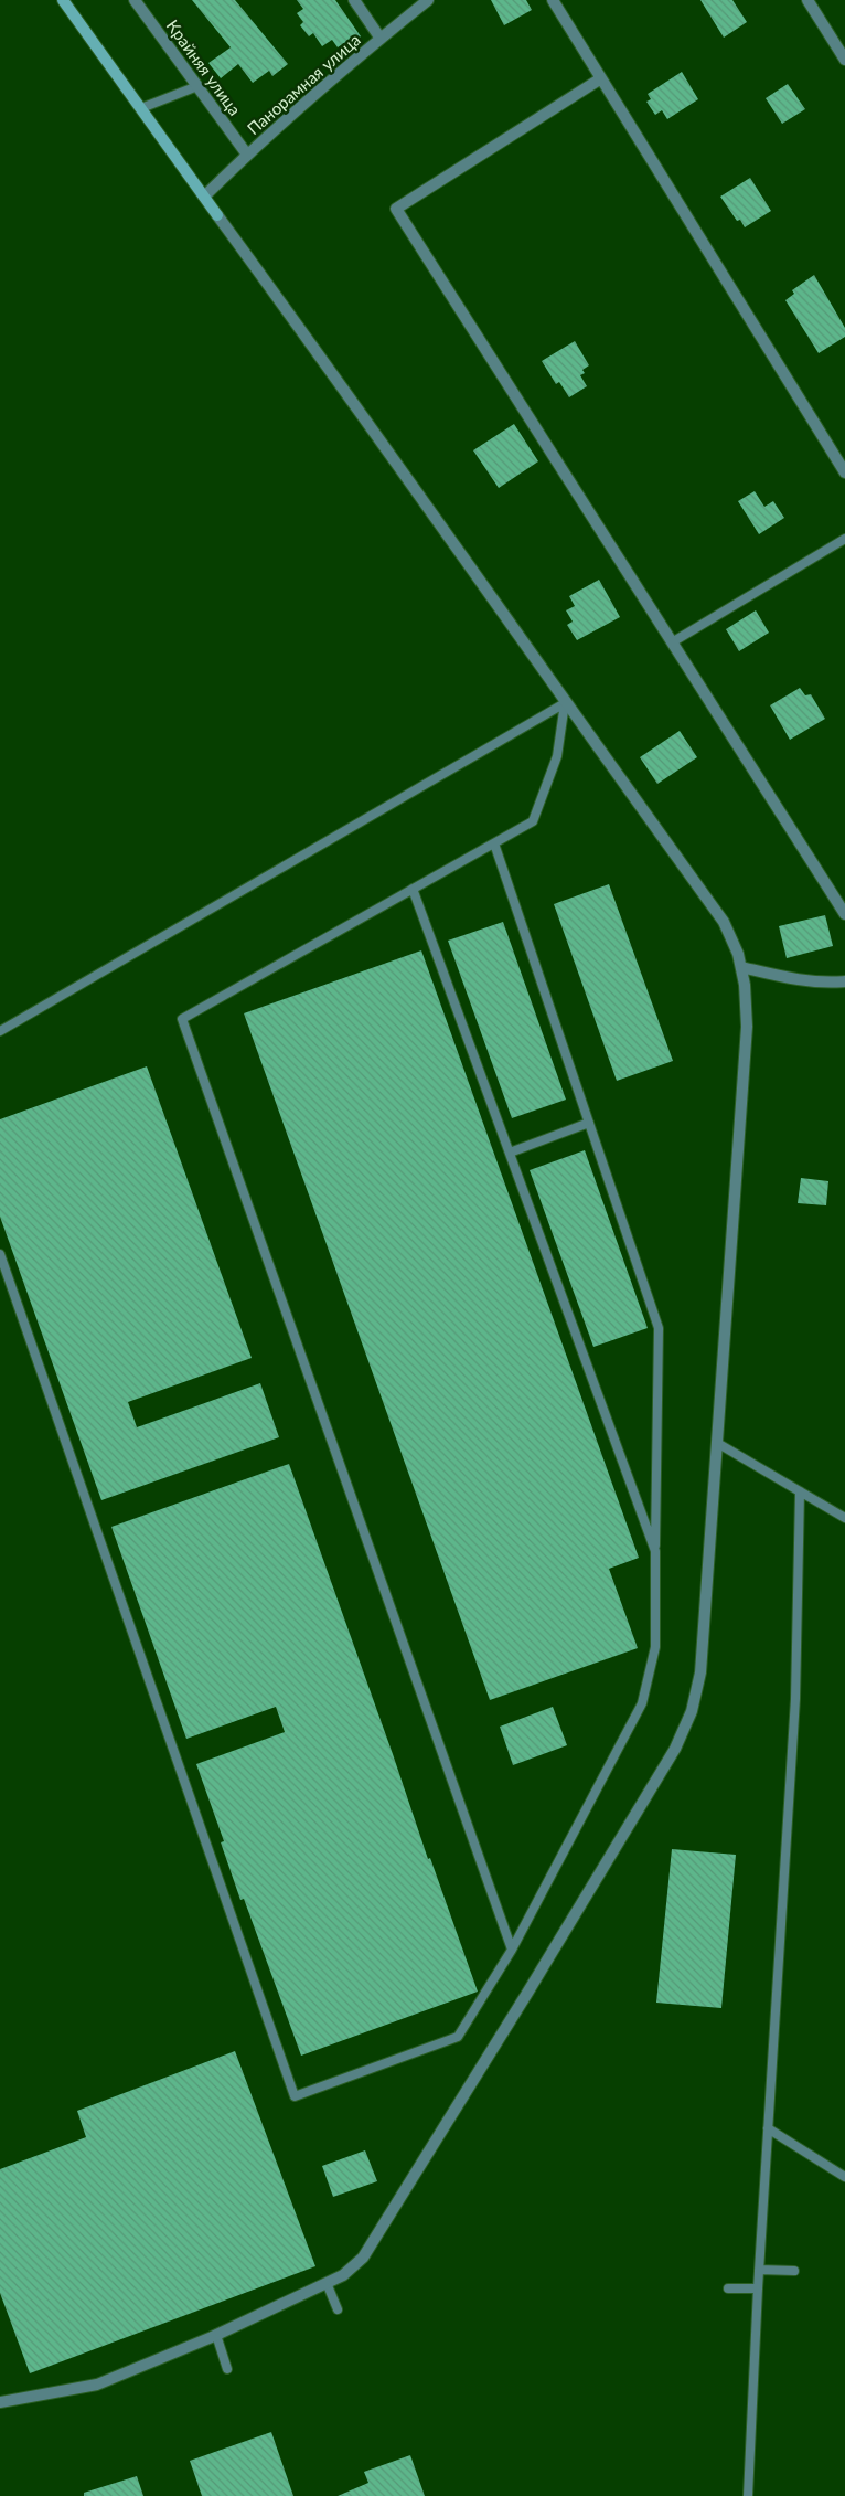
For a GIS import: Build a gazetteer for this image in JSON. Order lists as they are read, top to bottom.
{
  "streets": {
    "street": ["Крайняя улица", "Панорамная улица"]
  },
  "crossings": [
    ["Крайняя улица", "Панорамная улица"]
  ]
}
